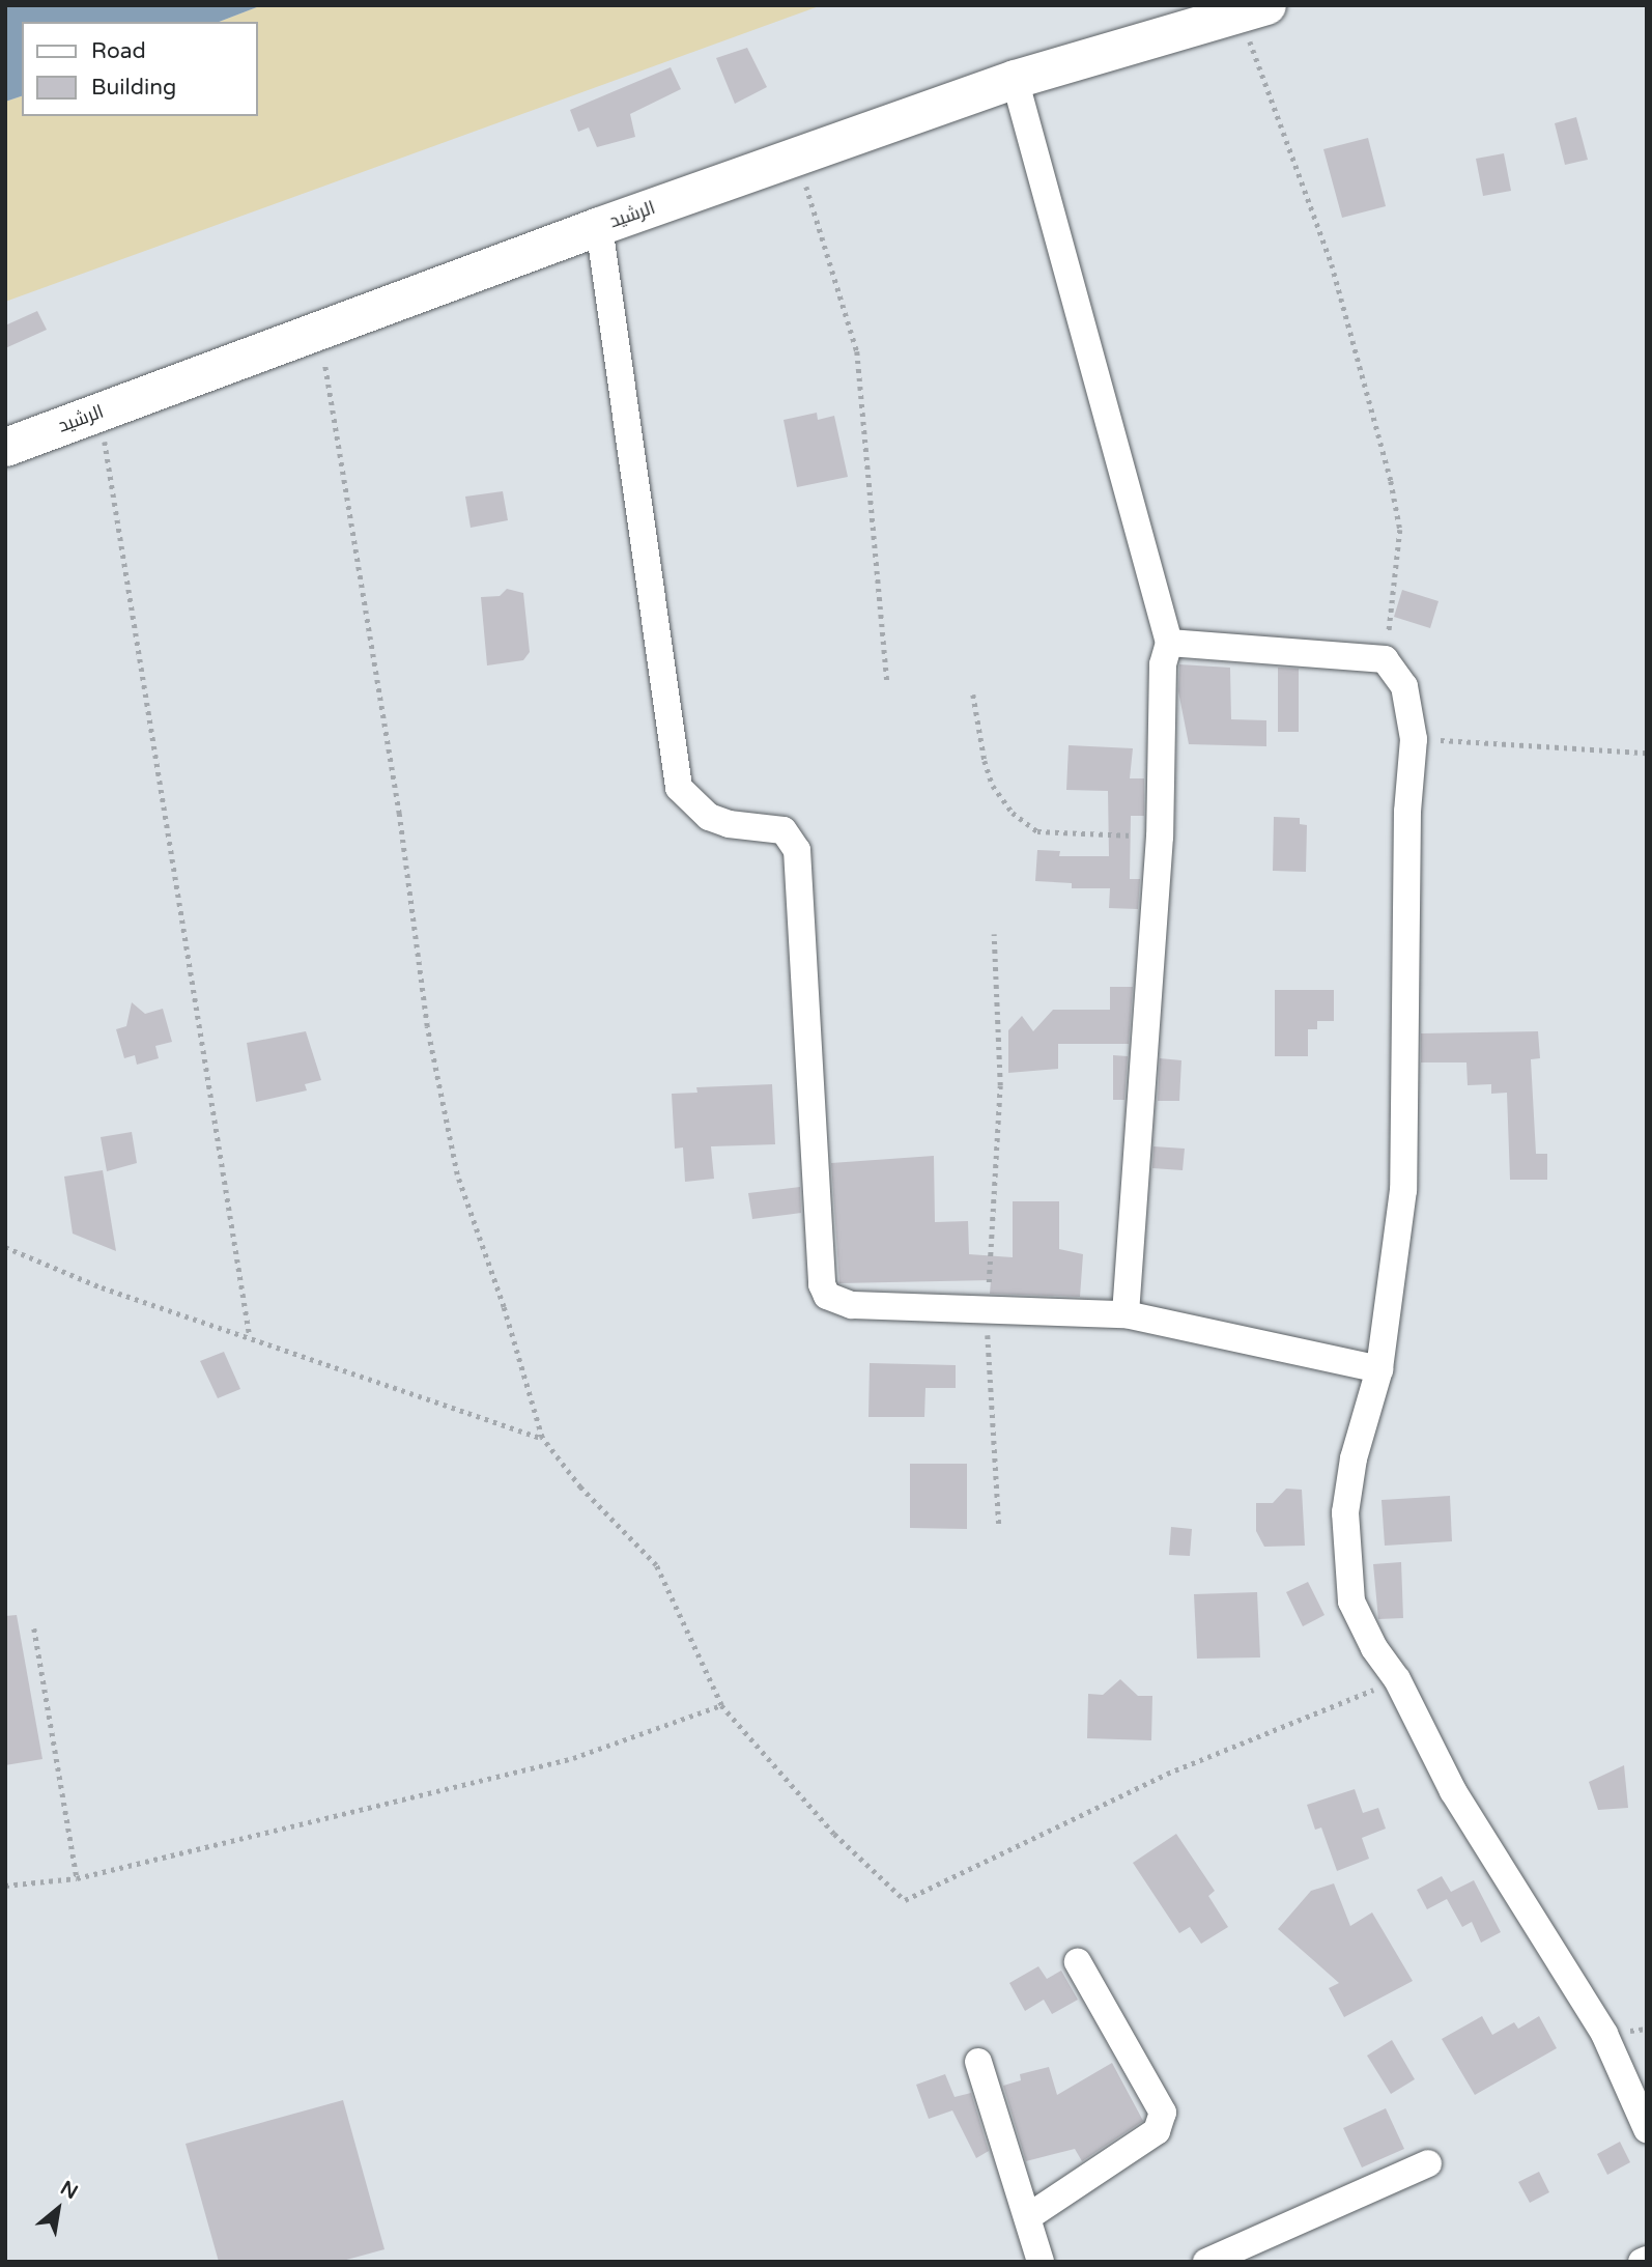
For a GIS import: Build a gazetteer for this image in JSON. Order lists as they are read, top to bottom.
{
  "streets": {
    "main road": ["الرشيد"]
  },
  "legend": ["Road", "Building"],
  "north": "top right"
}
